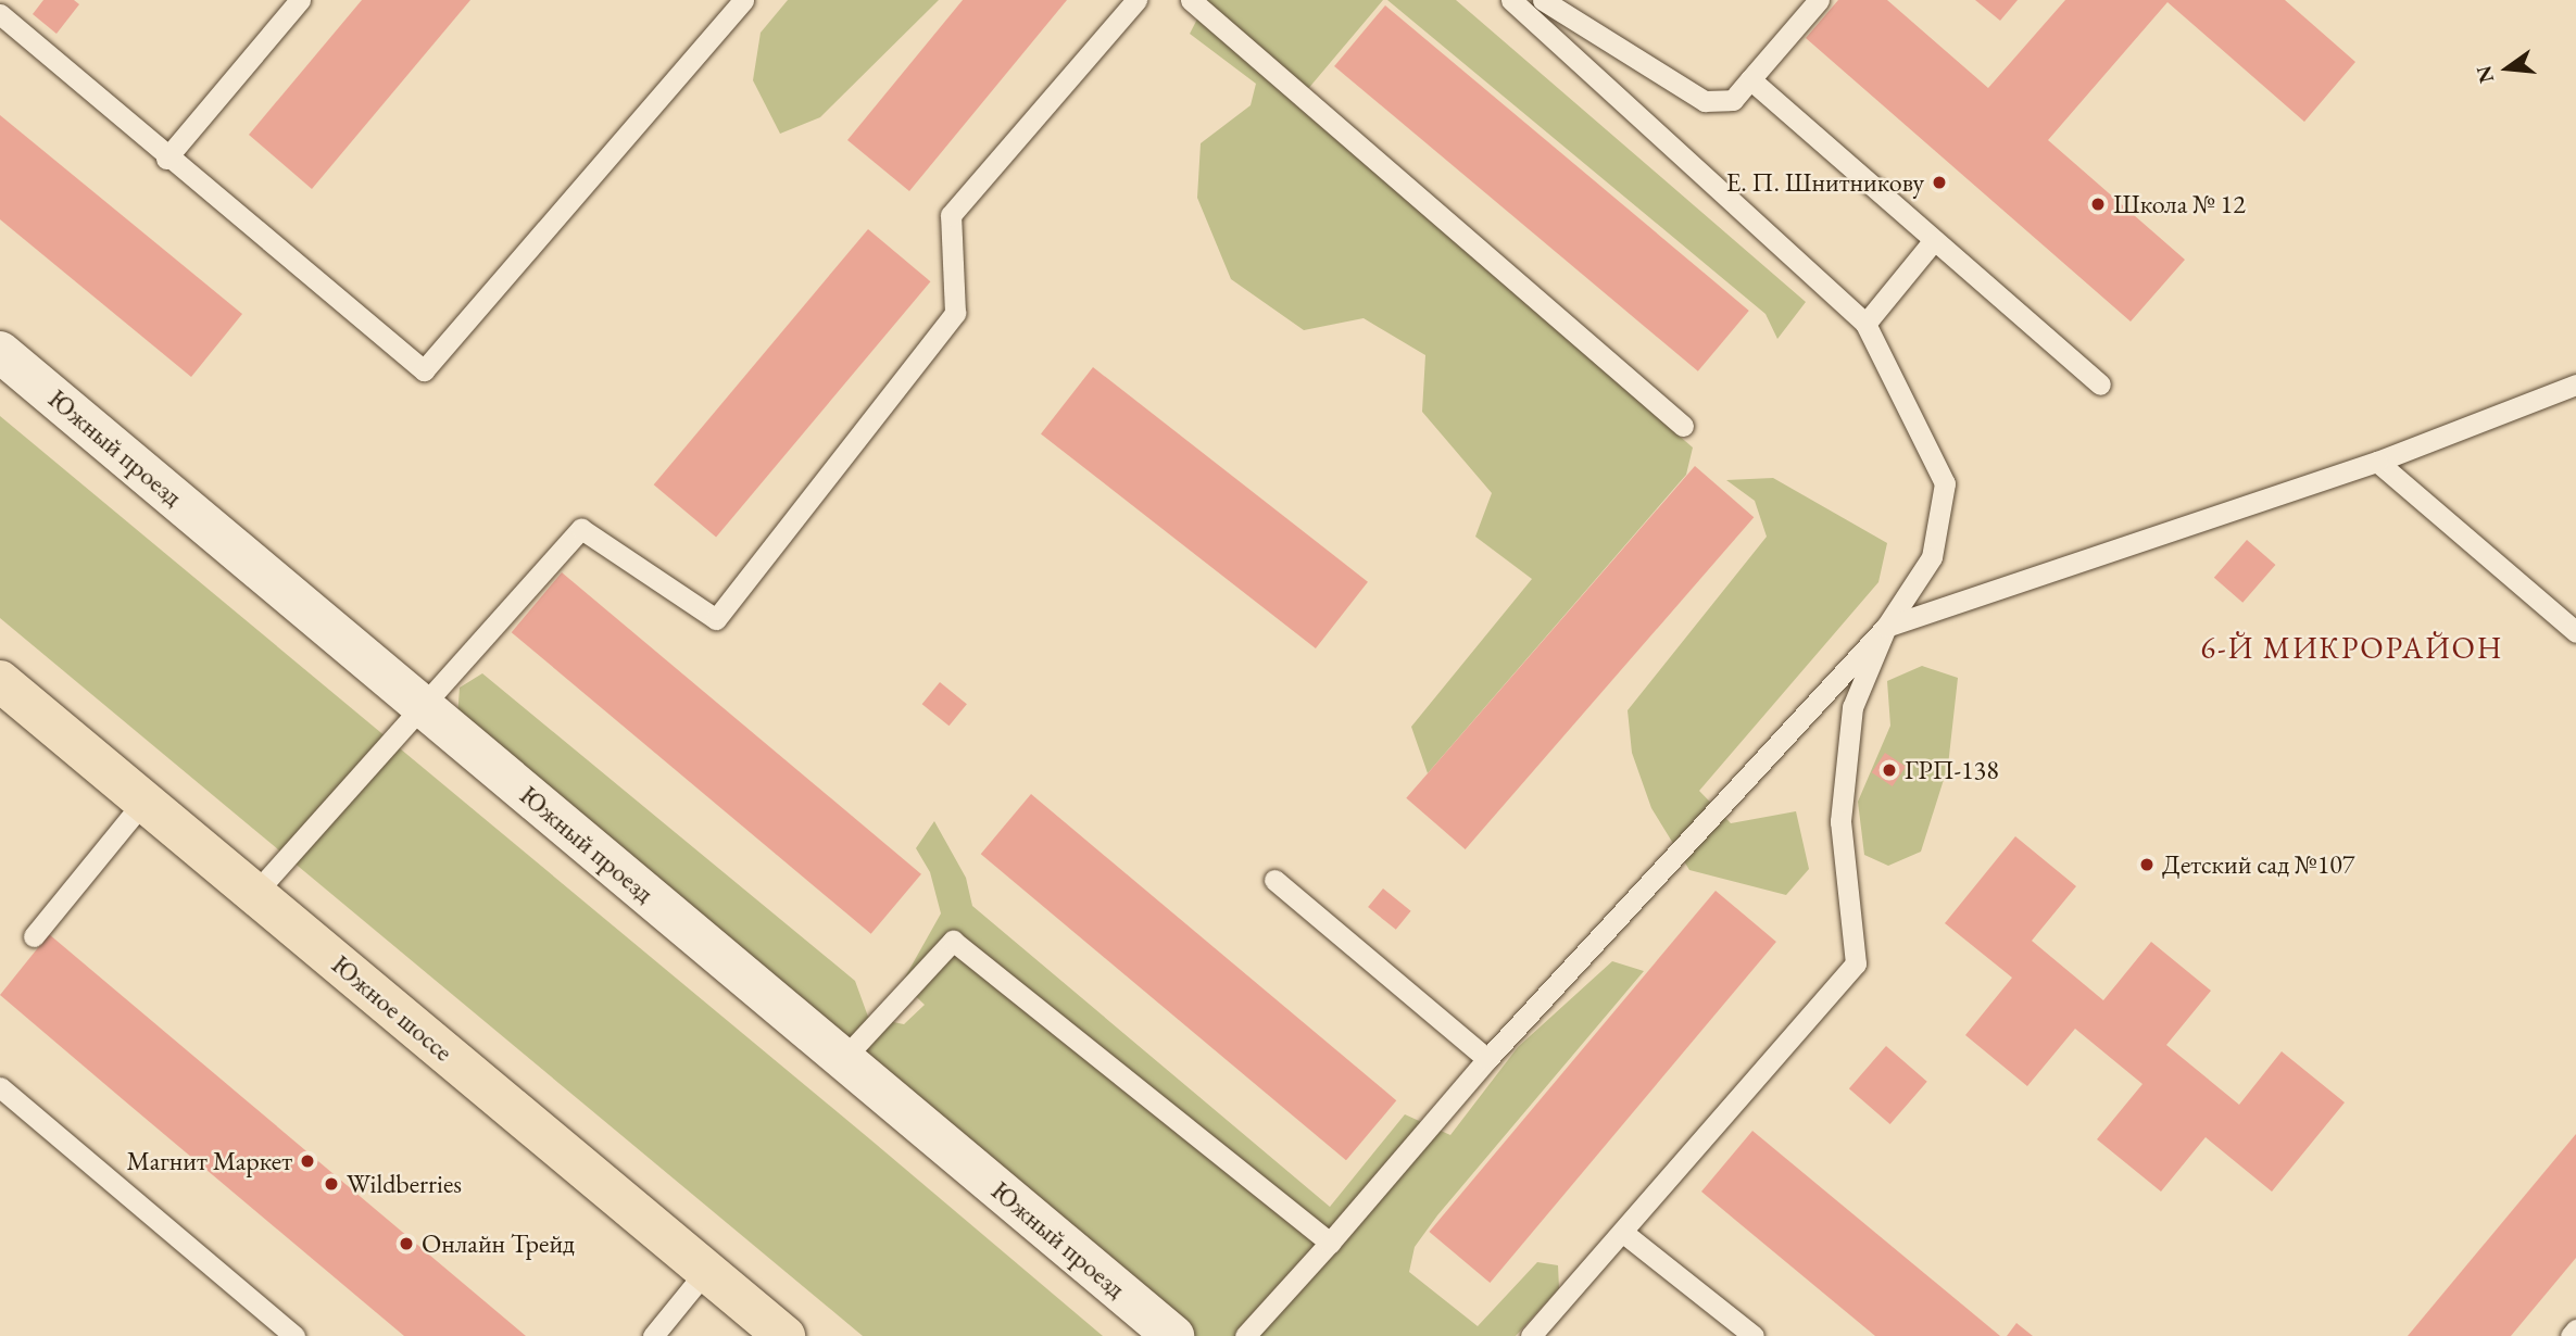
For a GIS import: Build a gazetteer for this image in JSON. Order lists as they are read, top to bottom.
{
  "streets": {
    "main road": ["Южное шоссе"],
    "street": ["Южный проезд"]
  },
  "districts": ["6-Й МИКРОРАЙОН"],
  "places": [
    "Е. П. Шнитникову",
    "Школа № 12",
    "ГРП-138",
    "Детский сад №107",
    "Магнит Маркет",
    "Wildberries",
    "Онлайн Трейд"
  ],
  "north": "left"
}
